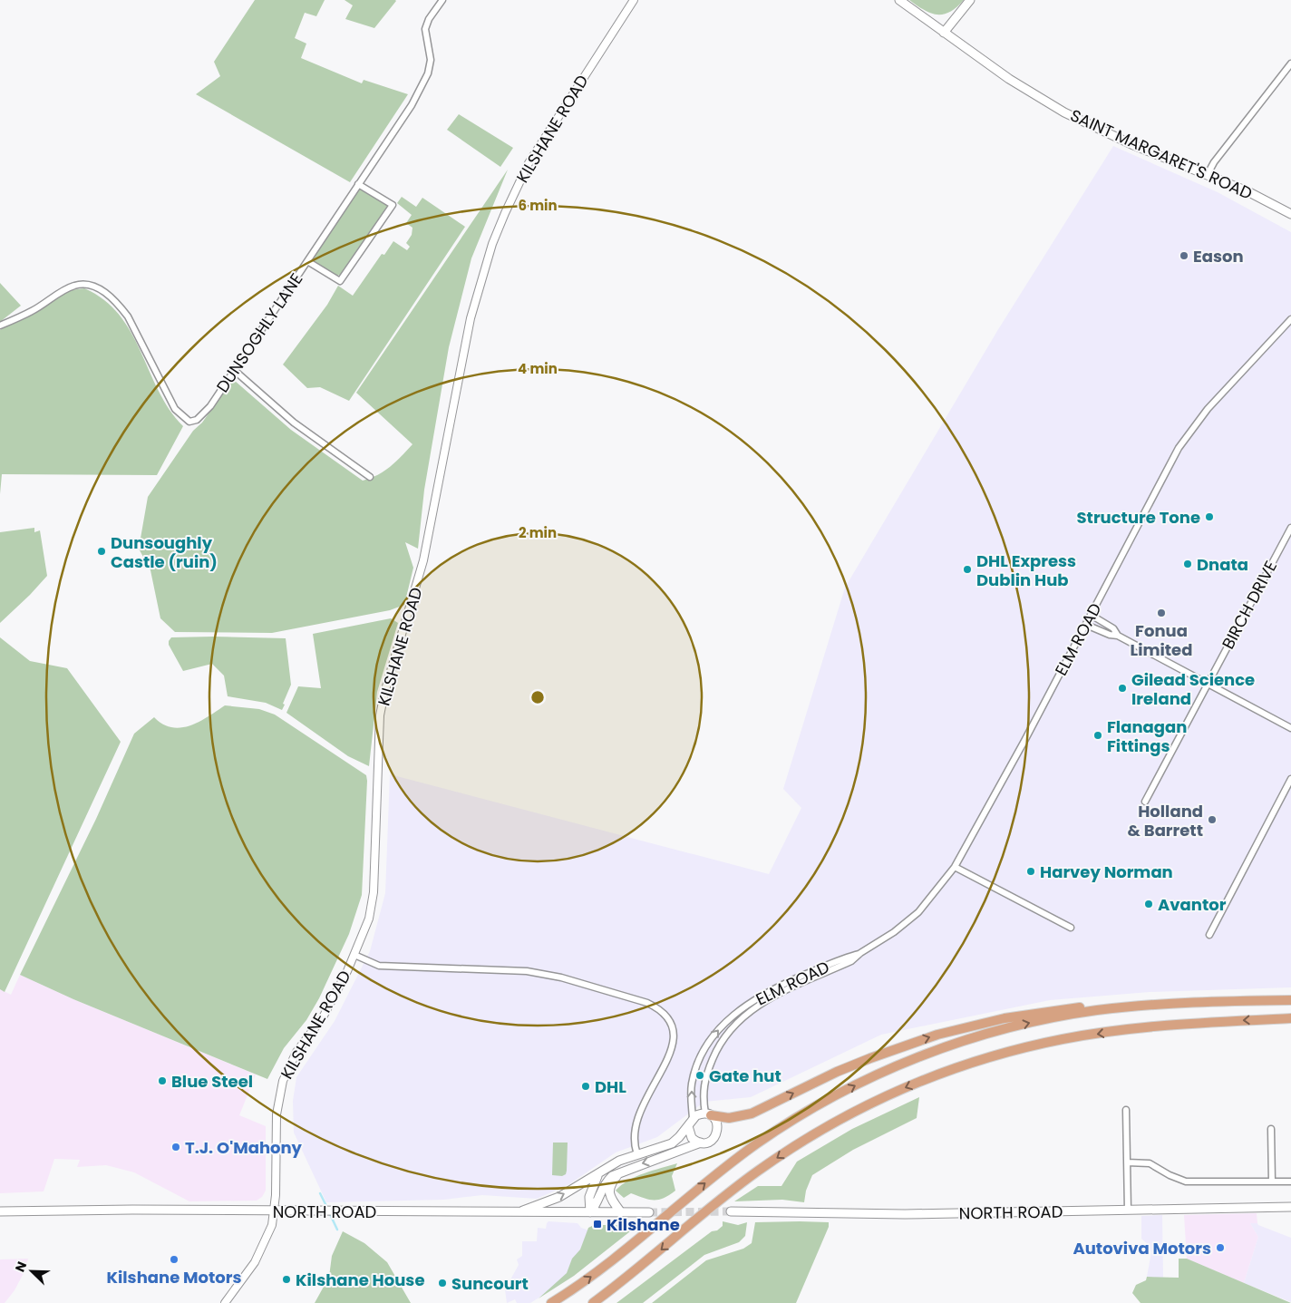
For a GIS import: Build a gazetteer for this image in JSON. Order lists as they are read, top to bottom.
{
  "streets": {
    "main road": ["SAINT MARGARET'S ROAD", "NORTH ROAD"],
    "street": [
      "KILSHANE ROAD",
      "DUNSOGHLY LANE",
      "BIRCH DRIVE",
      "ELM ROAD"
    ]
  },
  "crossings": [
    ["KILSHANE ROAD", "NORTH ROAD"]
  ],
  "places": {
    "other": [
      "Eason",
      "Structure Tone",
      "Dunsoughly Castle (ruin)",
      "Dnata",
      "DHL Express Dublin Hub",
      "Fonua Limited",
      "Gilead Science Ireland",
      "Flanagan Fittings",
      "Holland & Barrett",
      "Harvey Norman",
      "Avantor",
      "Gate hut",
      "Blue Steel",
      "DHL",
      "T.J. O'Mahony",
      "Autoviva Motors",
      "Kilshane Motors",
      "Kilshane House",
      "Suncourt"
    ],
    "transit": ["Kilshane"]
  },
  "north": "top left",
  "rings": ["6 min", "4 min", "2 min"]
}
